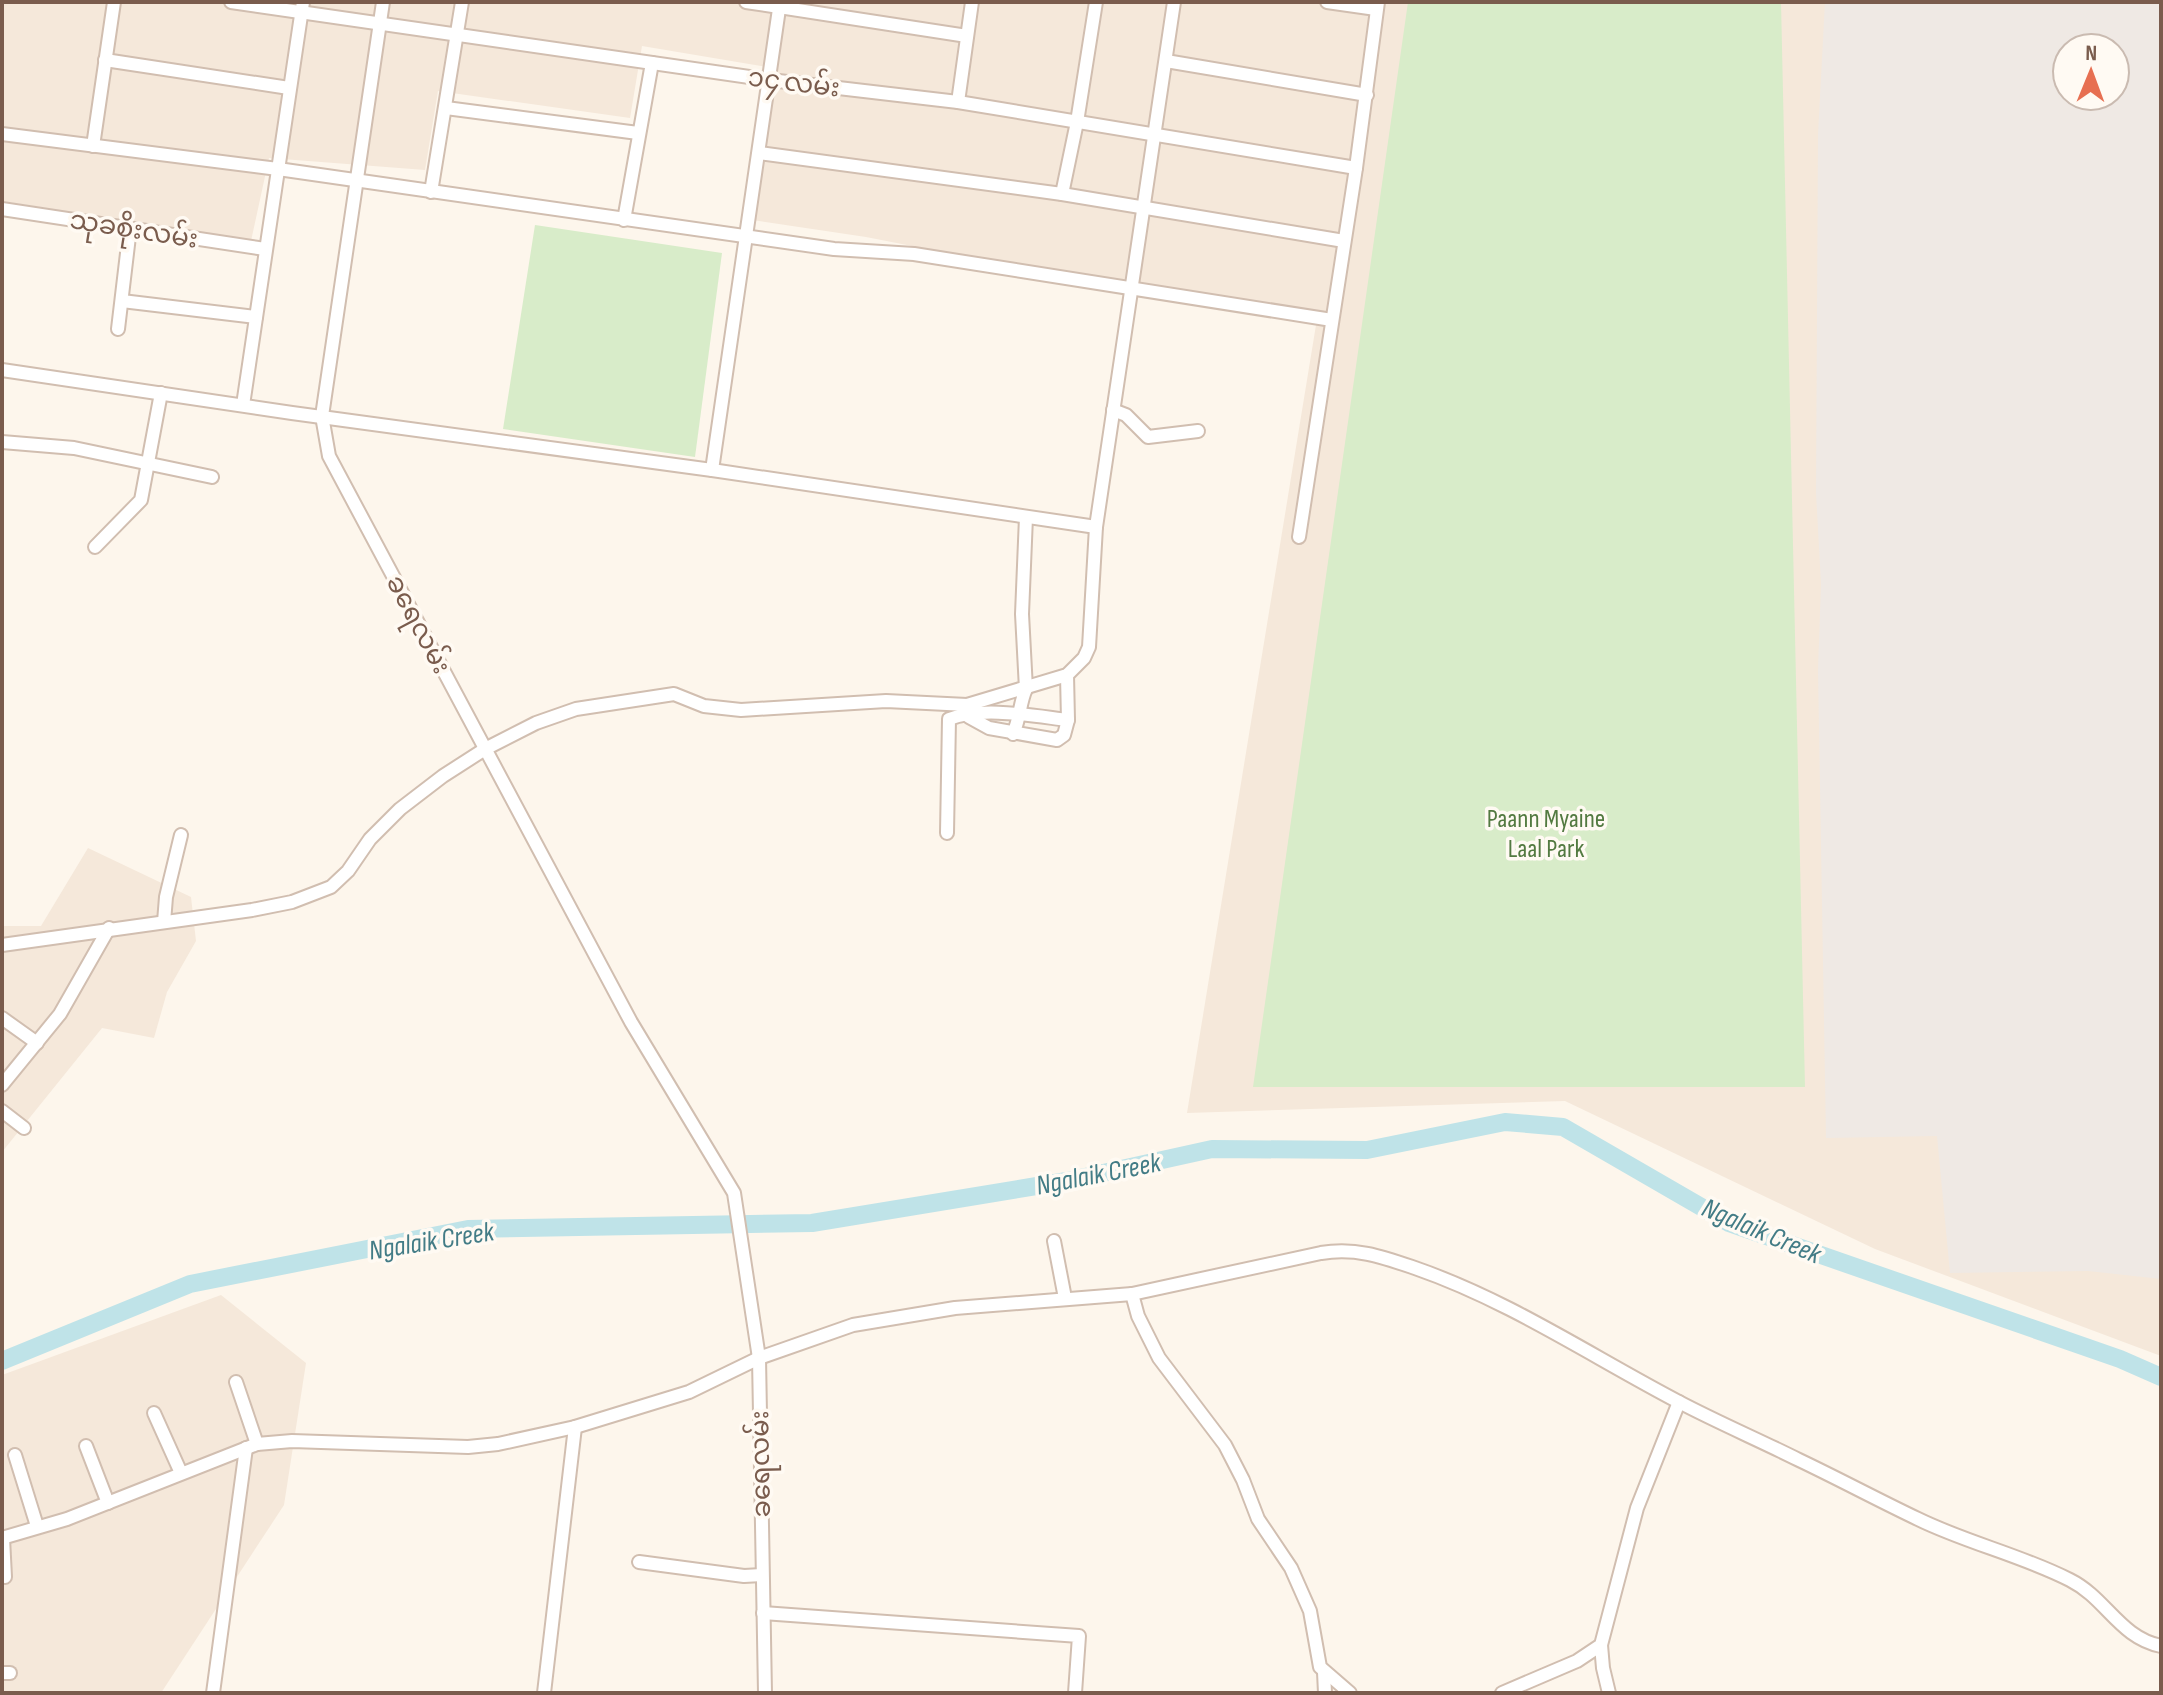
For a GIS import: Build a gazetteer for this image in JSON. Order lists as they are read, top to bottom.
{
  "streets": {
    "street": ["၁၄ လမ်း", "သုခစိုးလမ်း", "ခရေလမ်း"]
  },
  "crossings": [
    ["၁၄ လမ်း", "ခရေလမ်း"]
  ],
  "water": ["Ngalaik Creek"],
  "parks": ["Paann Myaine Laal Park"],
  "north": "top"
}
